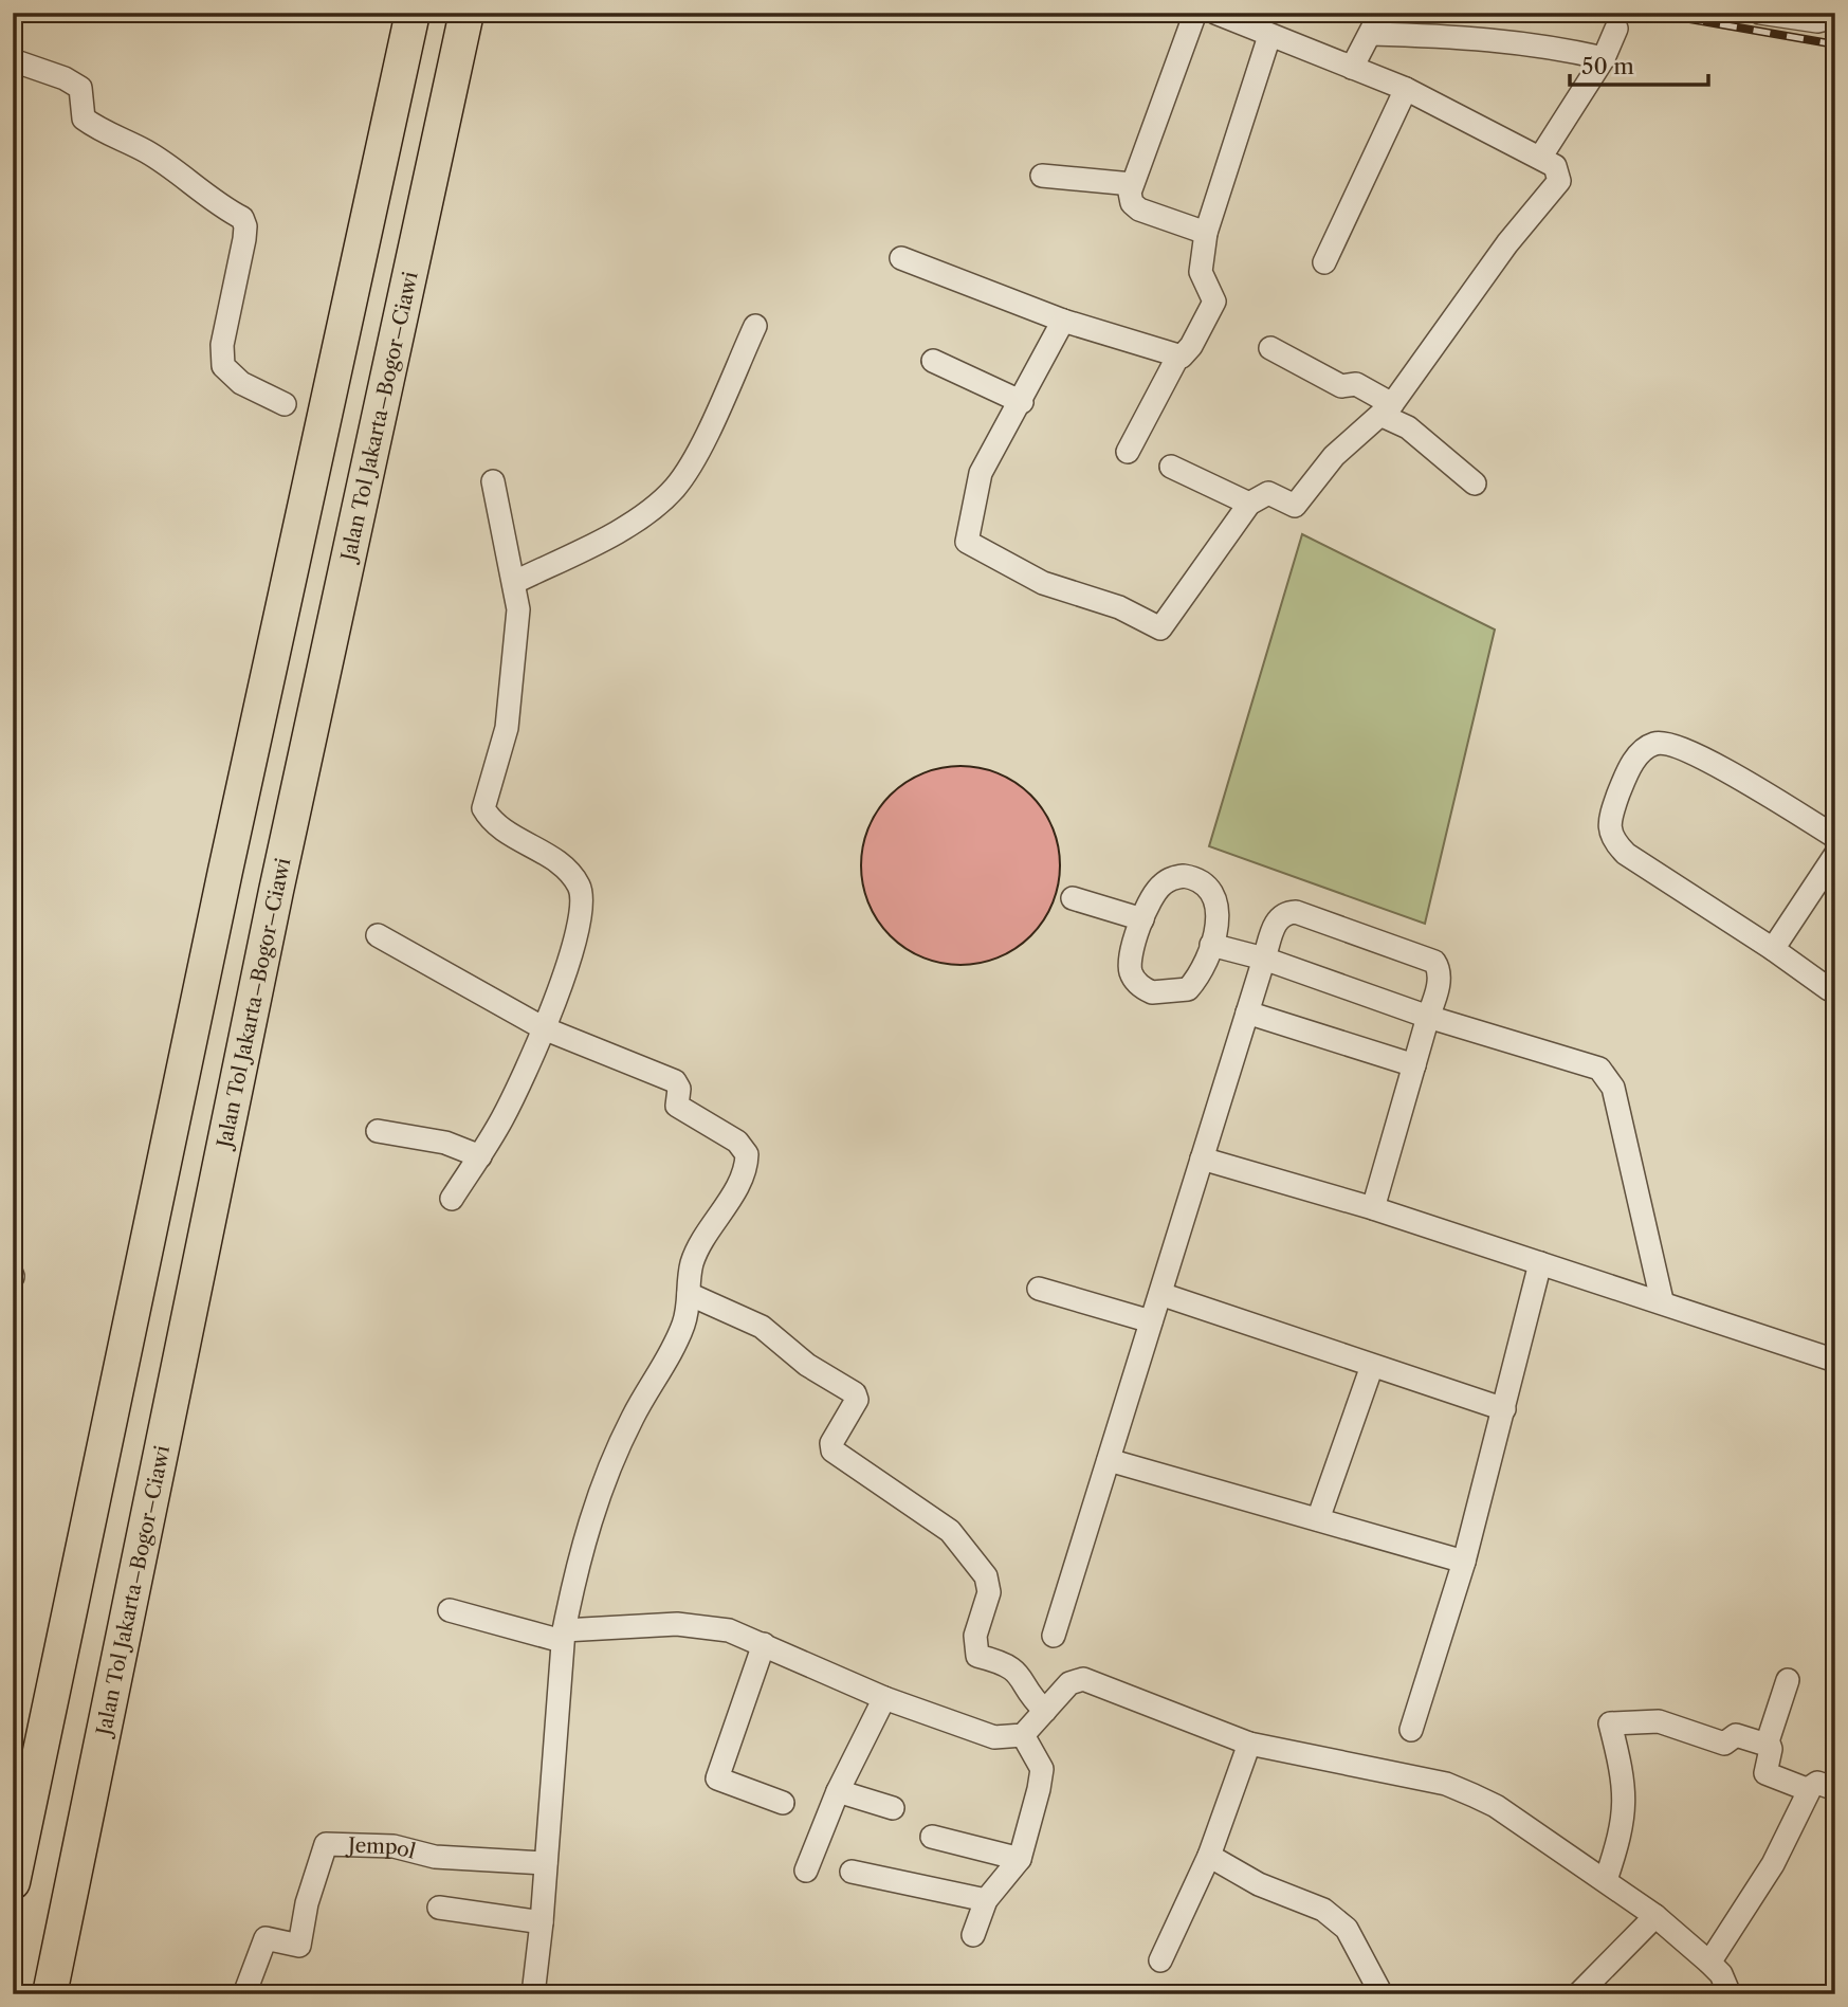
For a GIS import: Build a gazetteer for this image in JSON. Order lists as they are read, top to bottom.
{
  "streets": {
    "highway": ["Jalan Tol Jakarta–Bogor–Ciawi"],
    "street": ["Jempol"]
  },
  "scale_bar": "50 m"
}
